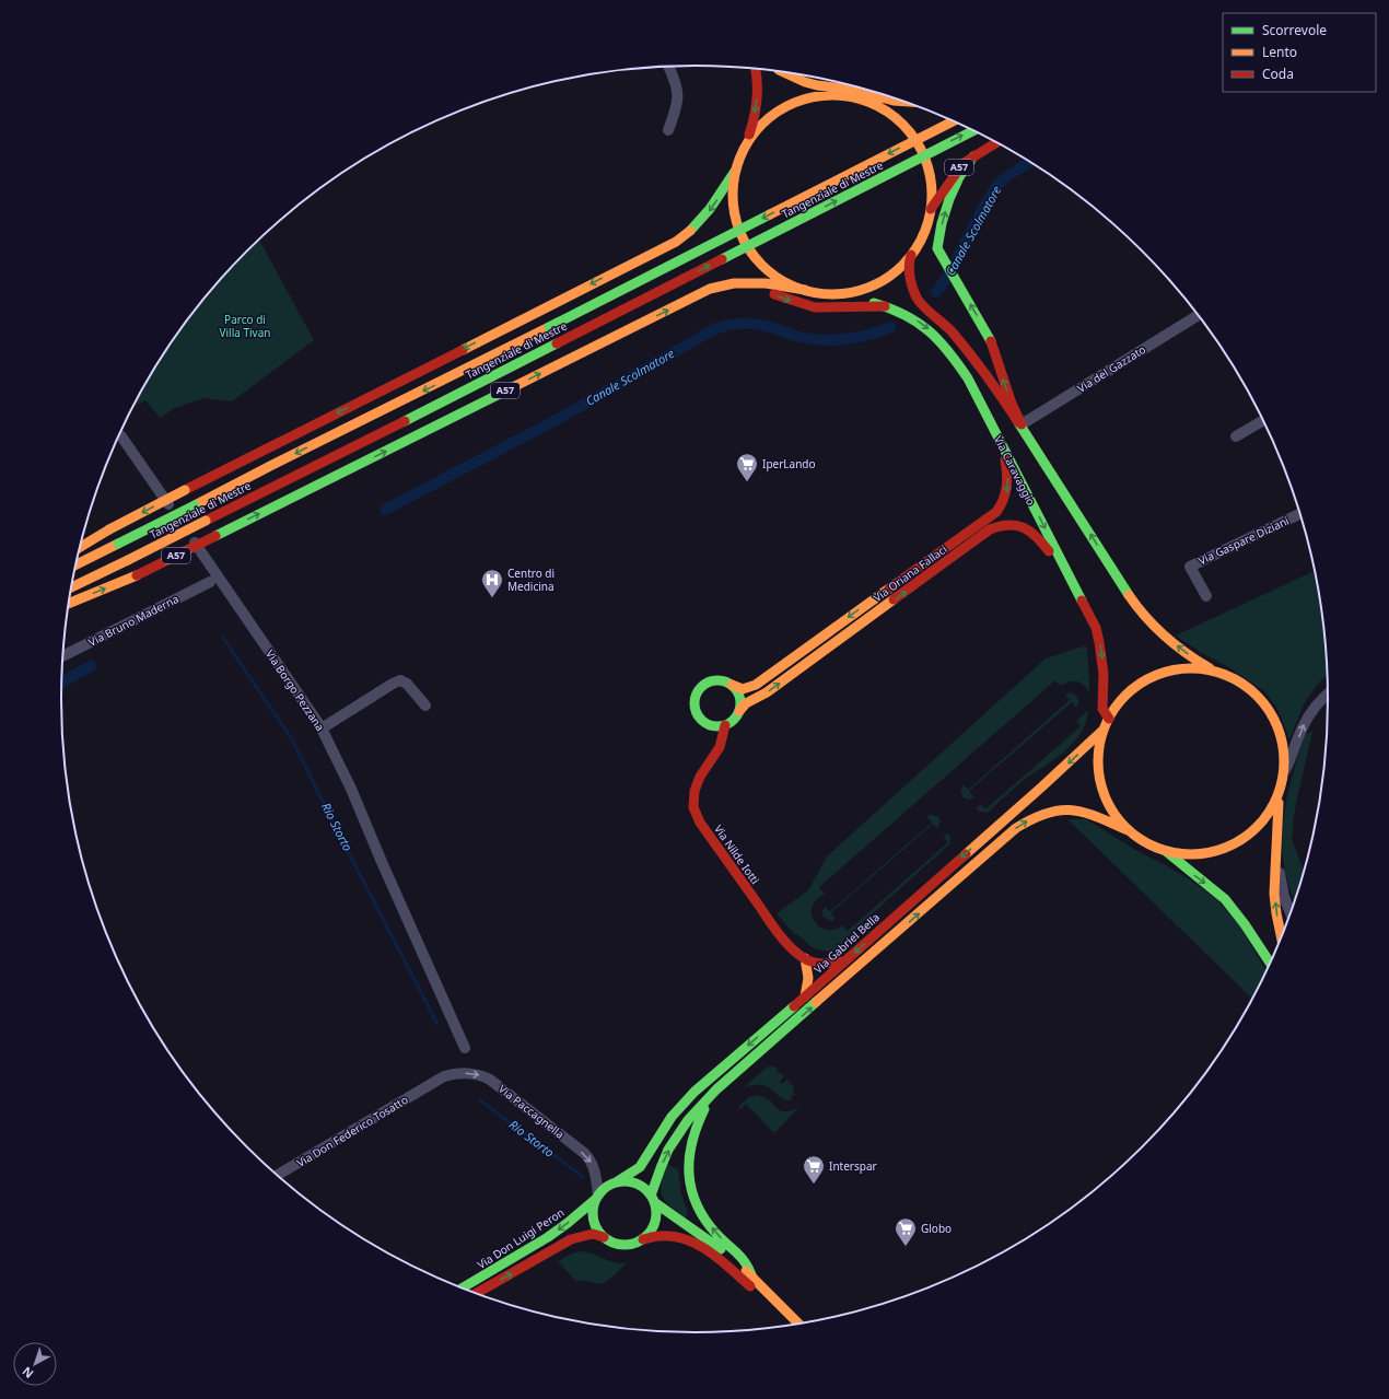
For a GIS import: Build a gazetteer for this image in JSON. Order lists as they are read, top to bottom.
{
  "streets": {
    "main road": [
      "A57",
      "Tangenziale di Mestre",
      "Via Caravaggio",
      "Via Oriana Fallaci",
      "Via Nilde Iotti",
      "Via Gabriel Bella",
      "Via Don Luigi Peron"
    ],
    "street": [
      "Via del Gazzato",
      "Via Gaspare Diziani",
      "Via Bruno Maderna",
      "Via Borgo Pezzana",
      "Via Paccagnella",
      "Via Don Federico Tosatto"
    ]
  },
  "crossings": [
    ["A57", "Via Caravaggio"],
    ["Via Caravaggio", "Via Oriana Fallaci"],
    ["Via Oriana Fallaci", "Via Nilde Iotti"],
    ["Via Nilde Iotti", "Via Gabriel Bella"],
    ["Via Gabriel Bella", "Via Paccagnella"],
    ["Via Gabriel Bella", "Via Don Luigi Peron"],
    ["Via Paccagnella", "Via Don Federico Tosatto"],
    ["Via Paccagnella", "Via Don Luigi Peron"]
  ],
  "one_way": ["Via Paccagnella"],
  "water": ["Canale Scolmatore", "Rio Storto"],
  "parks": ["Parco di Villa Tivan"],
  "places": {
    "supermarket": ["IperLando", "Interspar", "Globo"],
    "hospital": ["Centro di Medicina"]
  },
  "legend": ["Scorrevole", "Lento", "Coda"],
  "north": "bottom left"
}
